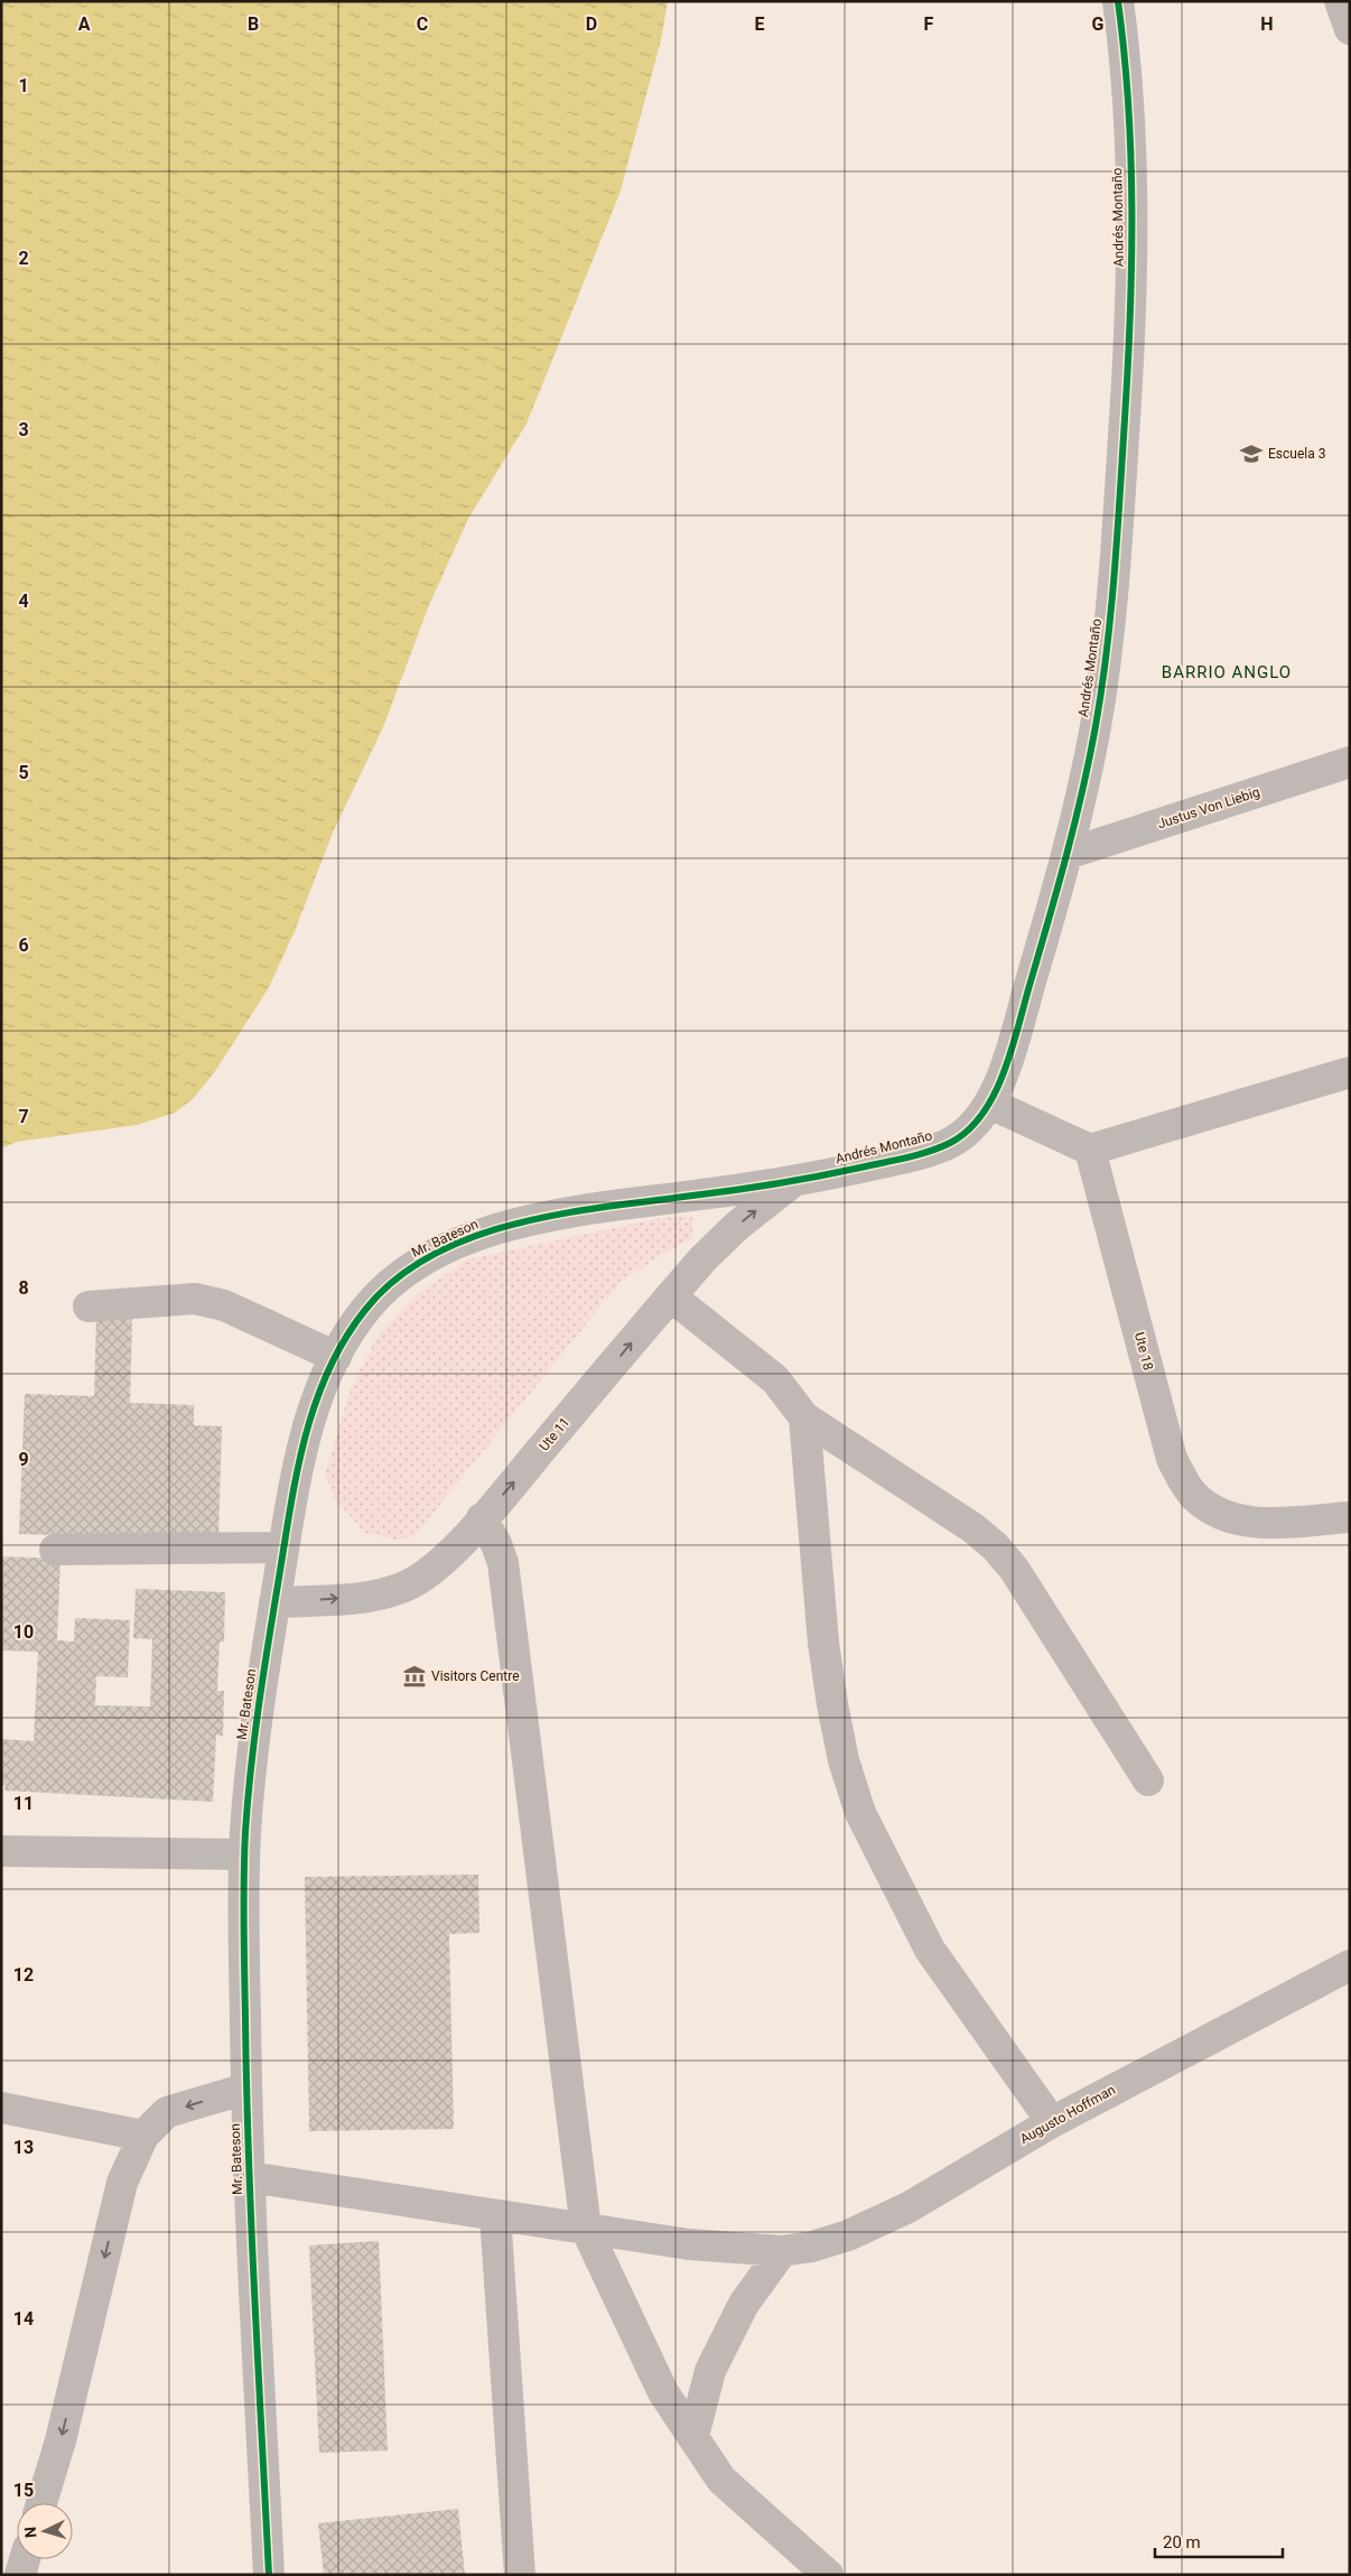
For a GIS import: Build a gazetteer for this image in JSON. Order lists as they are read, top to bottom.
{
  "streets": {
    "street": [
      "Andrés Montaño",
      "Justus Von Liebig",
      "Mr. Bateson",
      "Ute 18",
      "Ute 11",
      "Augusto Hoffman"
    ]
  },
  "crossings": [
    ["Andrés Montaño", "Justus Von Liebig"],
    ["Andrés Montaño", "Mr. Bateson"],
    ["Andrés Montaño", "Ute 11"],
    ["Mr. Bateson", "Ute 11"],
    ["Mr. Bateson", "Augusto Hoffman"]
  ],
  "one_way": ["Ute 11"],
  "districts": ["BARRIO ANGLO"],
  "places": {
    "school or university": ["Escuela 3"],
    "museum": ["Visitors Centre"]
  },
  "scale_bar": "20 m",
  "north": "left",
  "grid": {
    "columns": [
      "A",
      "B",
      "C",
      "D",
      "E",
      "F",
      "G",
      "H"
    ],
    "rows": [
      "1",
      "2",
      "3",
      "4",
      "5",
      "6",
      "7",
      "8",
      "9",
      "10",
      "11",
      "12",
      "13",
      "14",
      "15"
    ]
  }
}
